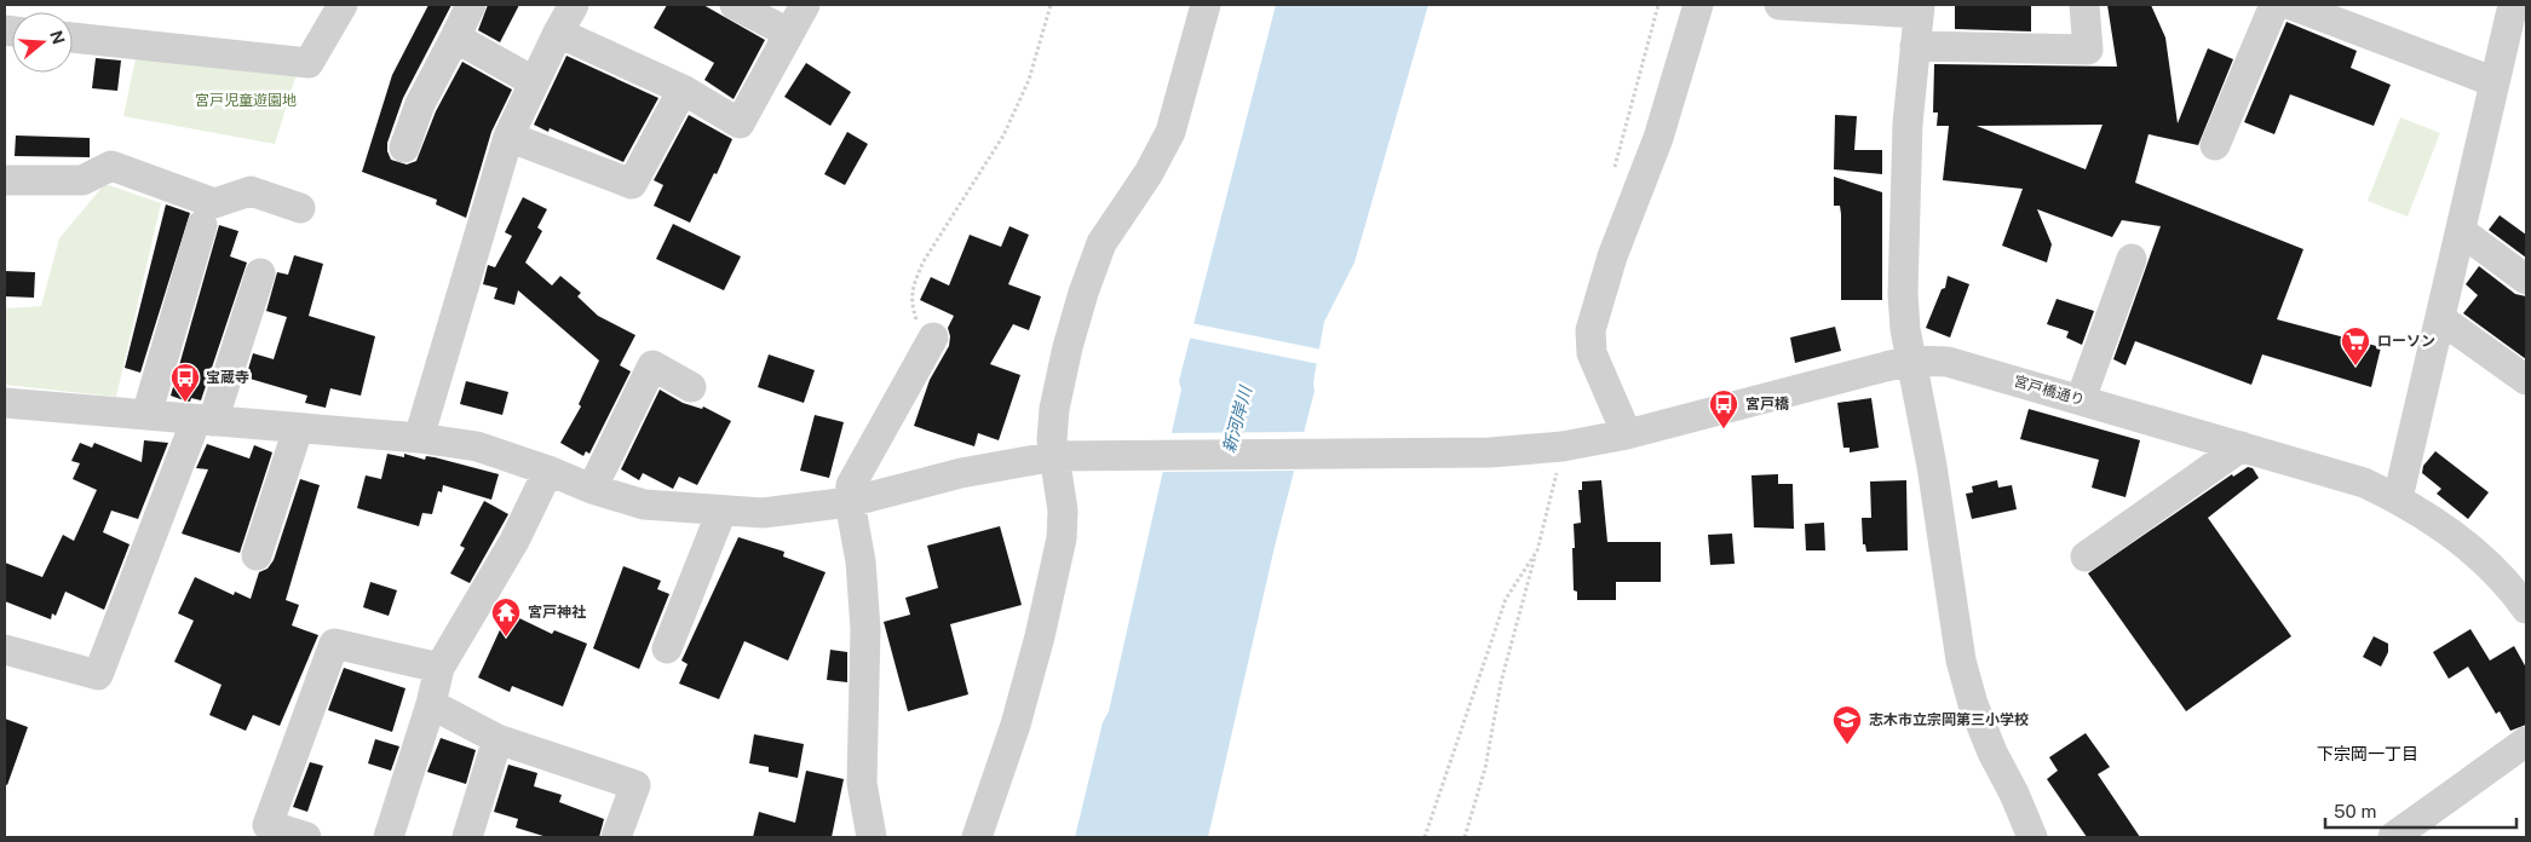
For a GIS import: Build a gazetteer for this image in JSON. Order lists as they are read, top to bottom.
{
  "streets": {
    "street": ["宮戸橋通り"]
  },
  "districts": ["下宗岡一丁目"],
  "water": ["新河岸川"],
  "parks": ["宮戸児童遊園地"],
  "places": {
    "supermarket": ["ローソン"],
    "bus stop": ["宝蔵寺", "宮戸橋"],
    "temple": ["宮戸神社"],
    "school or university": ["志木市立宗岡第三小学校"]
  },
  "scale_bar": "50 m",
  "north": "right"
}
